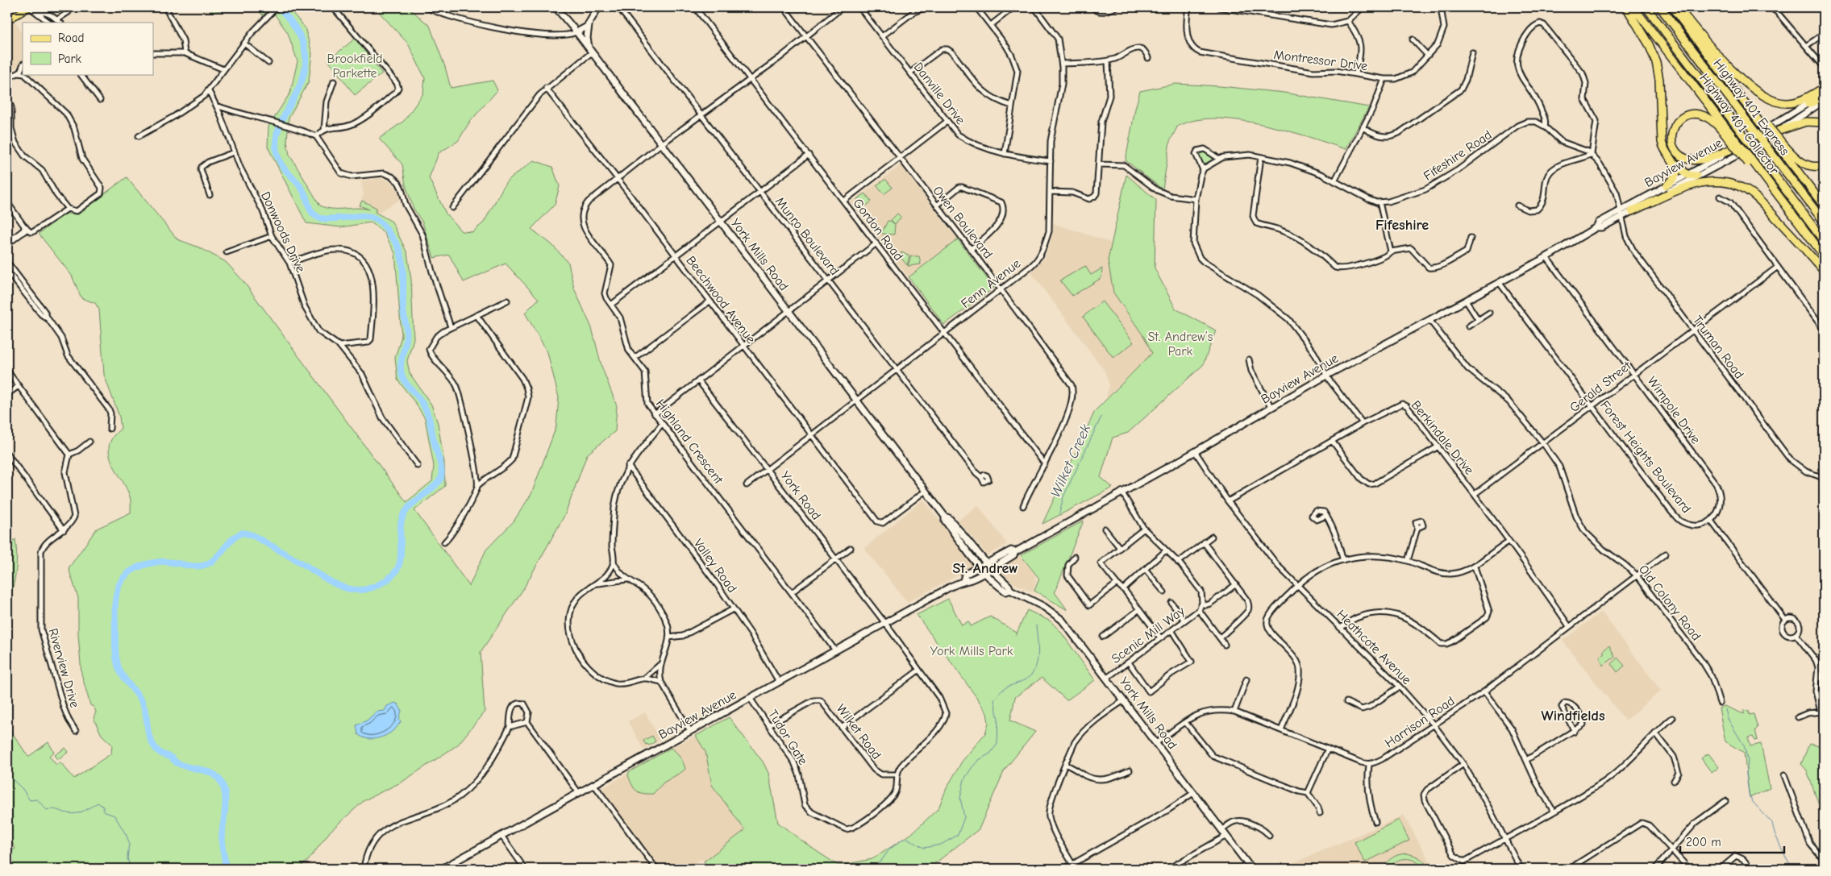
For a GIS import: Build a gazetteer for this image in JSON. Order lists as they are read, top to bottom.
{
  "streets": {
    "highway": ["Highway 401 Express", "Highway 401 Collector"],
    "main road": ["Bayview Avenue", "York Mills Road"],
    "street": [
      "Montressor Drive",
      "Danville Drive",
      "Fifeshire Road",
      "Owen Boulevard",
      "Gordon Road",
      "Donwoods Drive",
      "Munro Boulevard",
      "Fenn Avenue",
      "Beechwood Avenue",
      "Truman Road",
      "Gerald Street",
      "Wimpole Drive",
      "Berkindale Drive",
      "Highland Crescent",
      "Forest Heights Boulevard",
      "York Road",
      "Valley Road",
      "Old Colony Road",
      "Scenic Mill Way",
      "Heathcote Avenue",
      "Riverview Drive",
      "Harrison Road",
      "Wilket Road",
      "Tudor Gate"
    ]
  },
  "crossings": [
    ["Danville Drive", "Fenn Avenue"],
    ["Highway 401 Collector", "Bayview Avenue"],
    ["Bayview Avenue", "York Mills Road"],
    ["Bayview Avenue", "Truman Road"],
    ["Bayview Avenue", "Wimpole Drive"],
    ["Bayview Avenue", "Highland Crescent"],
    ["Bayview Avenue", "Forest Heights Boulevard"],
    ["Bayview Avenue", "York Road"],
    ["Bayview Avenue", "Valley Road"],
    ["Bayview Avenue", "Old Colony Road"],
    ["Bayview Avenue", "Scenic Mill Way"],
    ["Bayview Avenue", "Heathcote Avenue"],
    ["Bayview Avenue", "Tudor Gate"],
    ["Owen Boulevard", "Gordon Road"],
    ["Owen Boulevard", "Fenn Avenue"],
    ["Owen Boulevard", "Highland Crescent"],
    ["Gordon Road", "Fenn Avenue"],
    ["Gordon Road", "Highland Crescent"],
    ["Munro Boulevard", "Fenn Avenue"],
    ["Munro Boulevard", "Highland Crescent"],
    ["York Mills Road", "Fenn Avenue"],
    ["York Mills Road", "Beechwood Avenue"],
    ["York Mills Road", "Highland Crescent"],
    ["York Mills Road", "Scenic Mill Way"],
    ["Fenn Avenue", "Beechwood Avenue"],
    ["Fenn Avenue", "York Road"],
    ["Beechwood Avenue", "Highland Crescent"],
    ["Truman Road", "Gerald Street"],
    ["Gerald Street", "Wimpole Drive"],
    ["Gerald Street", "Berkindale Drive"],
    ["Gerald Street", "Forest Heights Boulevard"],
    ["Gerald Street", "Old Colony Road"],
    ["Wimpole Drive", "Forest Heights Boulevard"],
    ["Berkindale Drive", "Heathcote Avenue"],
    ["Berkindale Drive", "Harrison Road"],
    ["Old Colony Road", "Harrison Road"],
    ["Heathcote Avenue", "Harrison Road"],
    ["Wilket Road", "Tudor Gate"]
  ],
  "districts": ["Fifeshire", "St. Andrew", "Windfields"],
  "water": ["Wilket Creek"],
  "parks": ["Brookfield Parkette", "St. Andrew’s Park", "York Mills Park"],
  "legend": ["Road", "Park"],
  "scale_bar": "200 m"
}
